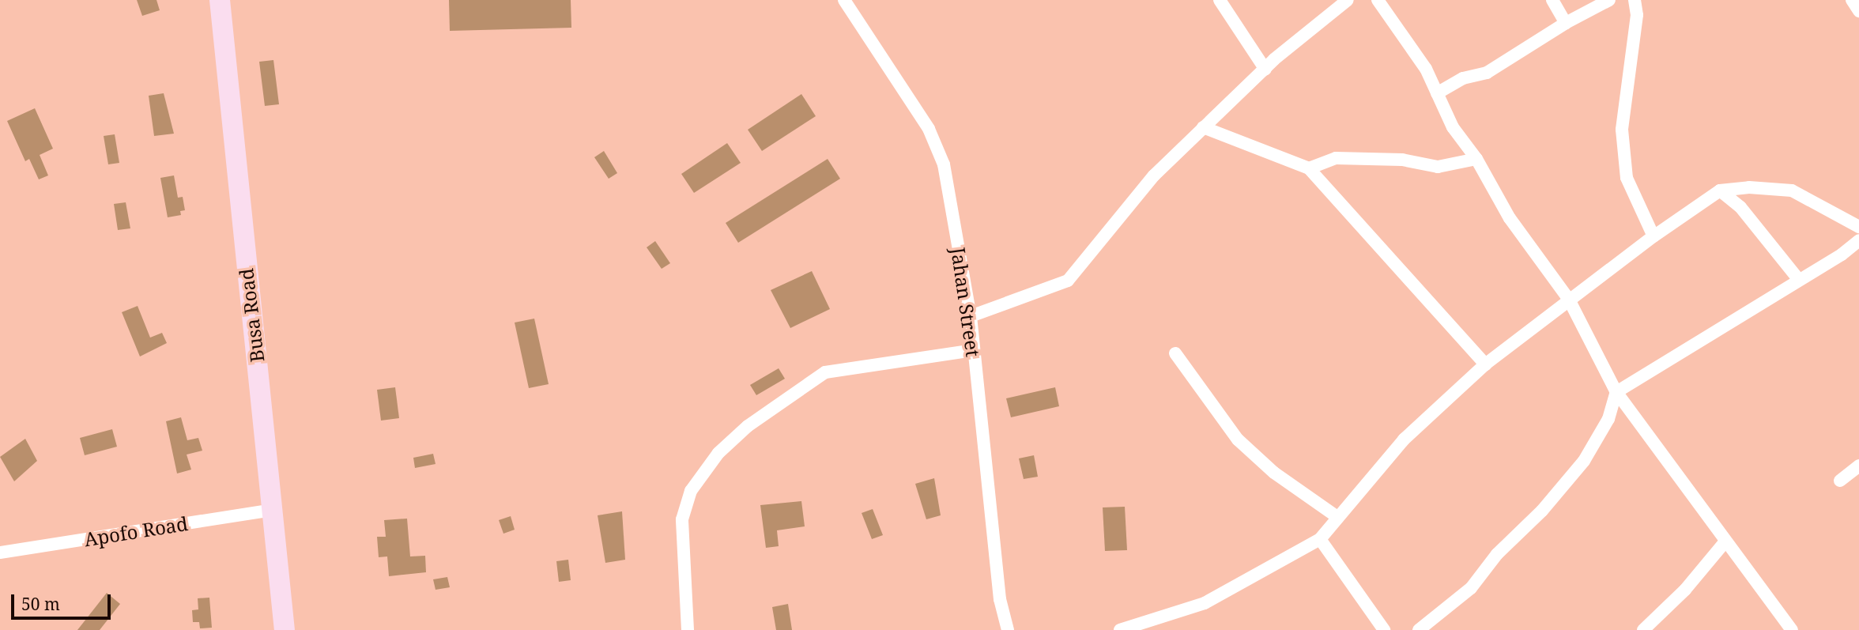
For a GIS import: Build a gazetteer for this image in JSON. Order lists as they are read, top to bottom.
{
  "streets": {
    "main road": ["Busa Road"],
    "street": ["Jahan Street", "Apofo Road"]
  },
  "crossings": [
    ["Busa Road", "Apofo Road"]
  ],
  "scale_bar": "50 m"
}
